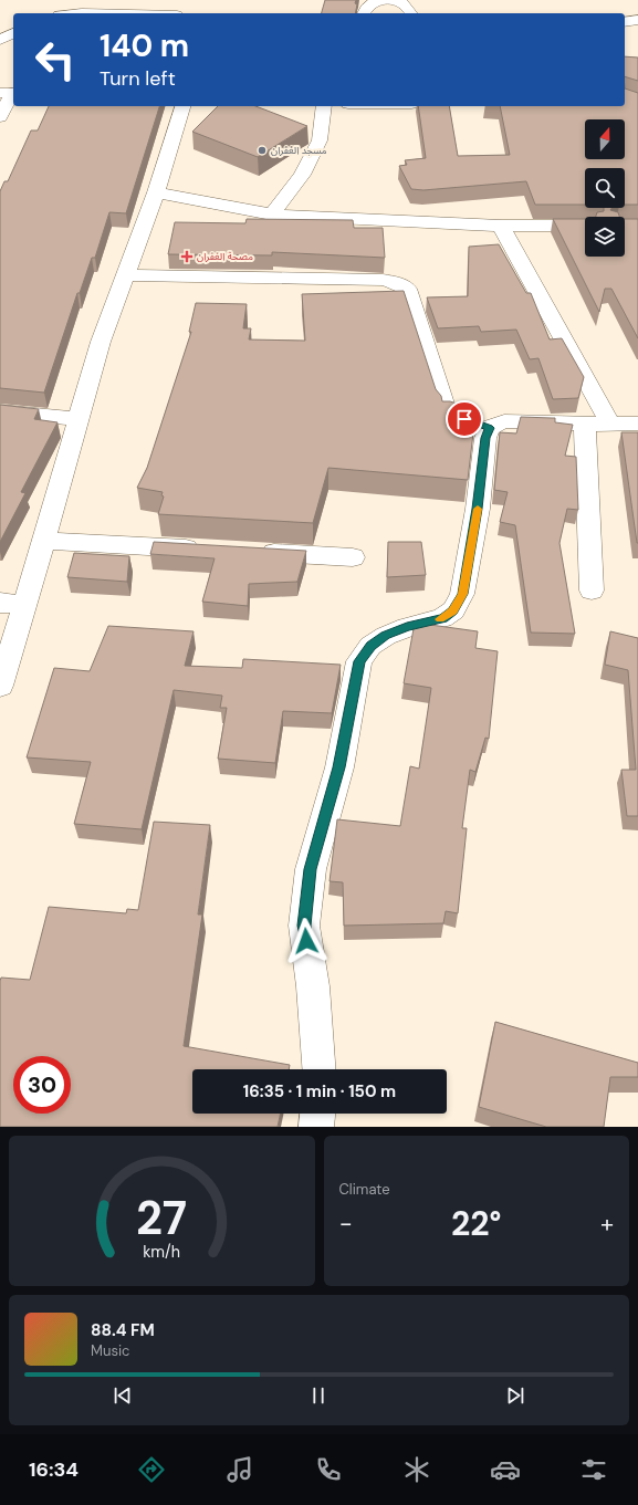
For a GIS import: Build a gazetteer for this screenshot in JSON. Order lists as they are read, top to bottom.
{
  "places": {
    "other": ["مسجد الغفران"],
    "health": ["مصحة الغفران"]
  },
  "north": "top",
  "page": {
    "turn": ["140 m", "Turn left"],
    "limit": "30",
    "trip": "16:35 · 1 min · 150 m",
    "tile": "Climate",
    "heat": ["−", "22°", "+"],
    "song": ["88.4 FM", "Music"],
    "tabs": "16:34",
    "gauge": ["27", "km/h"]
  }
}
